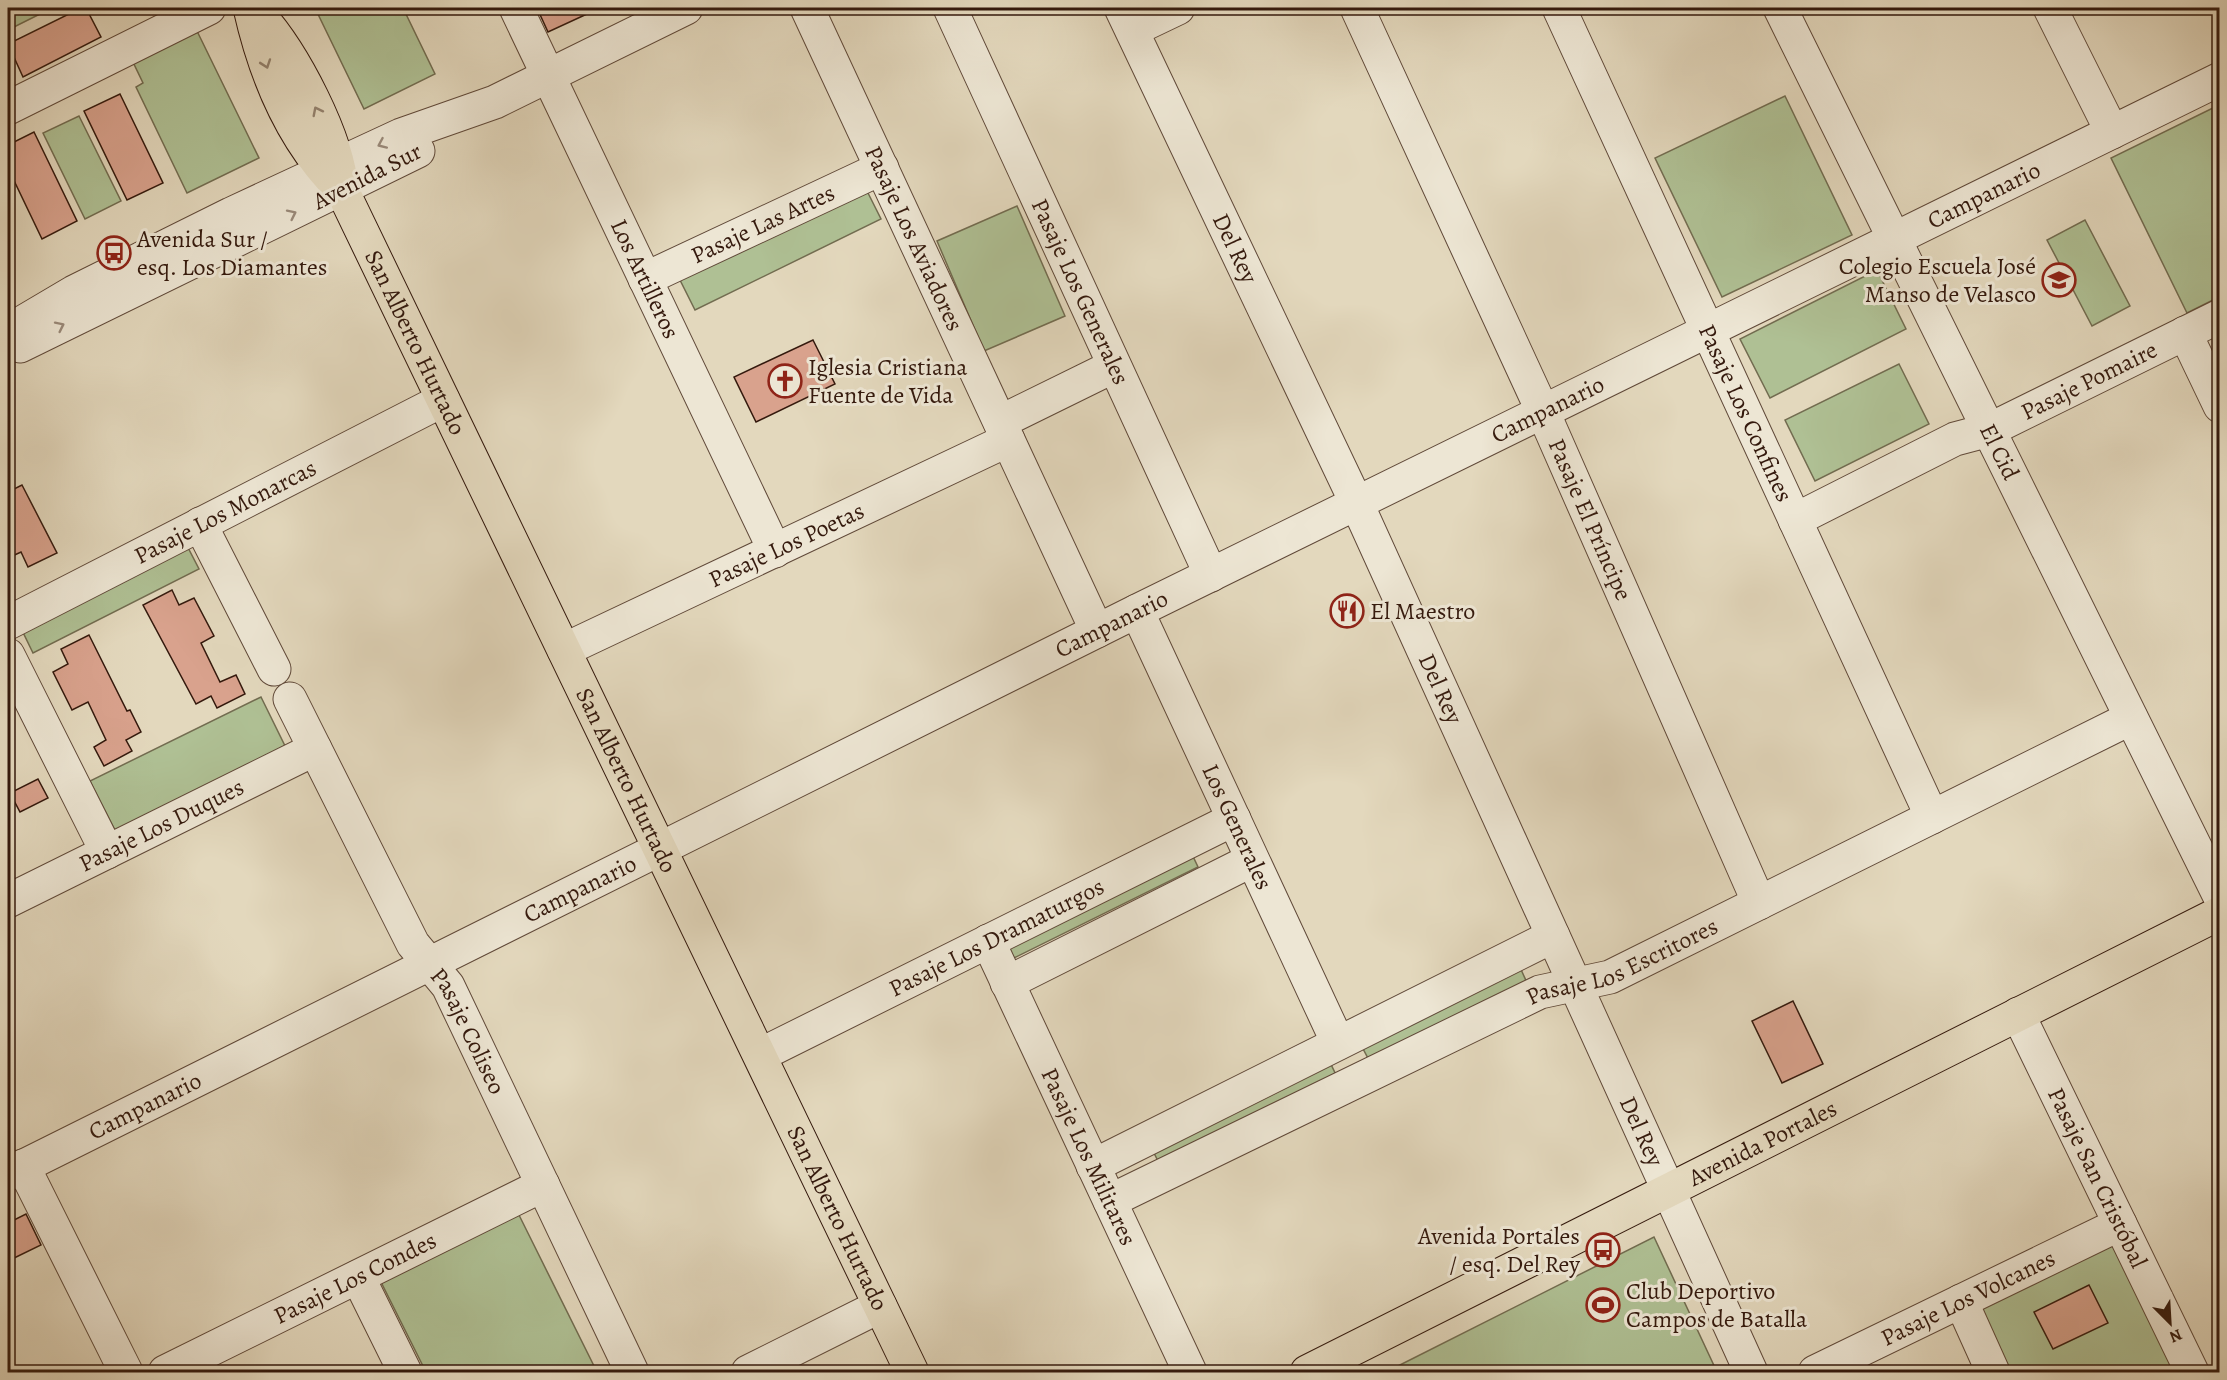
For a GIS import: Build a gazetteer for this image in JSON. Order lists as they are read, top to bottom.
{
  "streets": {
    "main road": ["San Alberto Hurtado", "Avenida Portales"],
    "street": [
      "Avenida Sur",
      "Campanario",
      "Pasaje Las Artes",
      "Pasaje Los Aviadores",
      "Del Rey",
      "Los Artilleros",
      "Pasaje Los Generales",
      "Pasaje Pomaire",
      "Pasaje Los Confines",
      "El Cid",
      "Pasaje Los Monarcas",
      "Pasaje El Príncipe",
      "Pasaje Los Poetas",
      "Pasaje Los Duques",
      "Los Generales",
      "Pasaje Los Dramaturgos",
      "Pasaje Los Escritores",
      "Pasaje Coliseo",
      "Pasaje Los Militares",
      "Pasaje San Cristóbal",
      "Pasaje Los Condes",
      "Pasaje Los Volcanes"
    ]
  },
  "crossings": [
    ["Avenida Sur", "Los Artilleros"],
    ["Avenida Sur", "San Alberto Hurtado"],
    ["Campanario", "Pasaje Los Aviadores"],
    ["Campanario", "Del Rey"],
    ["Campanario", "Pasaje Los Generales"],
    ["Campanario", "San Alberto Hurtado"],
    ["Campanario", "Pasaje Los Confines"],
    ["Campanario", "El Cid"],
    ["Campanario", "Pasaje El Príncipe"],
    ["Campanario", "Los Generales"],
    ["Campanario", "Pasaje Coliseo"],
    ["Pasaje Las Artes", "Pasaje Los Aviadores"],
    ["Pasaje Las Artes", "Los Artilleros"],
    ["Pasaje Los Aviadores", "Pasaje Los Poetas"],
    ["Del Rey", "Pasaje Los Escritores"],
    ["Del Rey", "Avenida Portales"],
    ["Los Artilleros", "Pasaje Los Poetas"],
    ["Pasaje Los Generales", "Pasaje Los Poetas"],
    ["San Alberto Hurtado", "Pasaje Los Monarcas"],
    ["San Alberto Hurtado", "Pasaje Los Poetas"],
    ["San Alberto Hurtado", "Pasaje Los Dramaturgos"],
    ["Pasaje Pomaire", "Pasaje Los Confines"],
    ["Pasaje Pomaire", "El Cid"],
    ["Pasaje Los Confines", "Pasaje Los Escritores"],
    ["El Cid", "Pasaje Los Escritores"],
    ["Pasaje El Príncipe", "Pasaje Los Escritores"],
    ["Pasaje Los Duques", "Pasaje Coliseo"],
    ["Los Generales", "Pasaje Los Dramaturgos"],
    ["Los Generales", "Pasaje Los Escritores"],
    ["Pasaje Los Dramaturgos", "Pasaje Los Militares"],
    ["Pasaje Los Escritores", "Pasaje Los Militares"],
    ["Pasaje Coliseo", "Pasaje Los Condes"],
    ["Avenida Portales", "Pasaje San Cristóbal"],
    ["Pasaje San Cristóbal", "Pasaje Los Volcanes"]
  ],
  "places": {
    "bus stop": ["Avenida Sur / esq. Los Diamantes", "Avenida Portales / esq. Del Rey"],
    "school or university": ["Colegio Escuela José Manso de Velasco"],
    "church": ["Iglesia Cristiana Fuente de Vida"],
    "restaurant": ["El Maestro"],
    "sports": ["Club Deportivo Campos de Batalla"]
  },
  "north": "bottom right"
}
